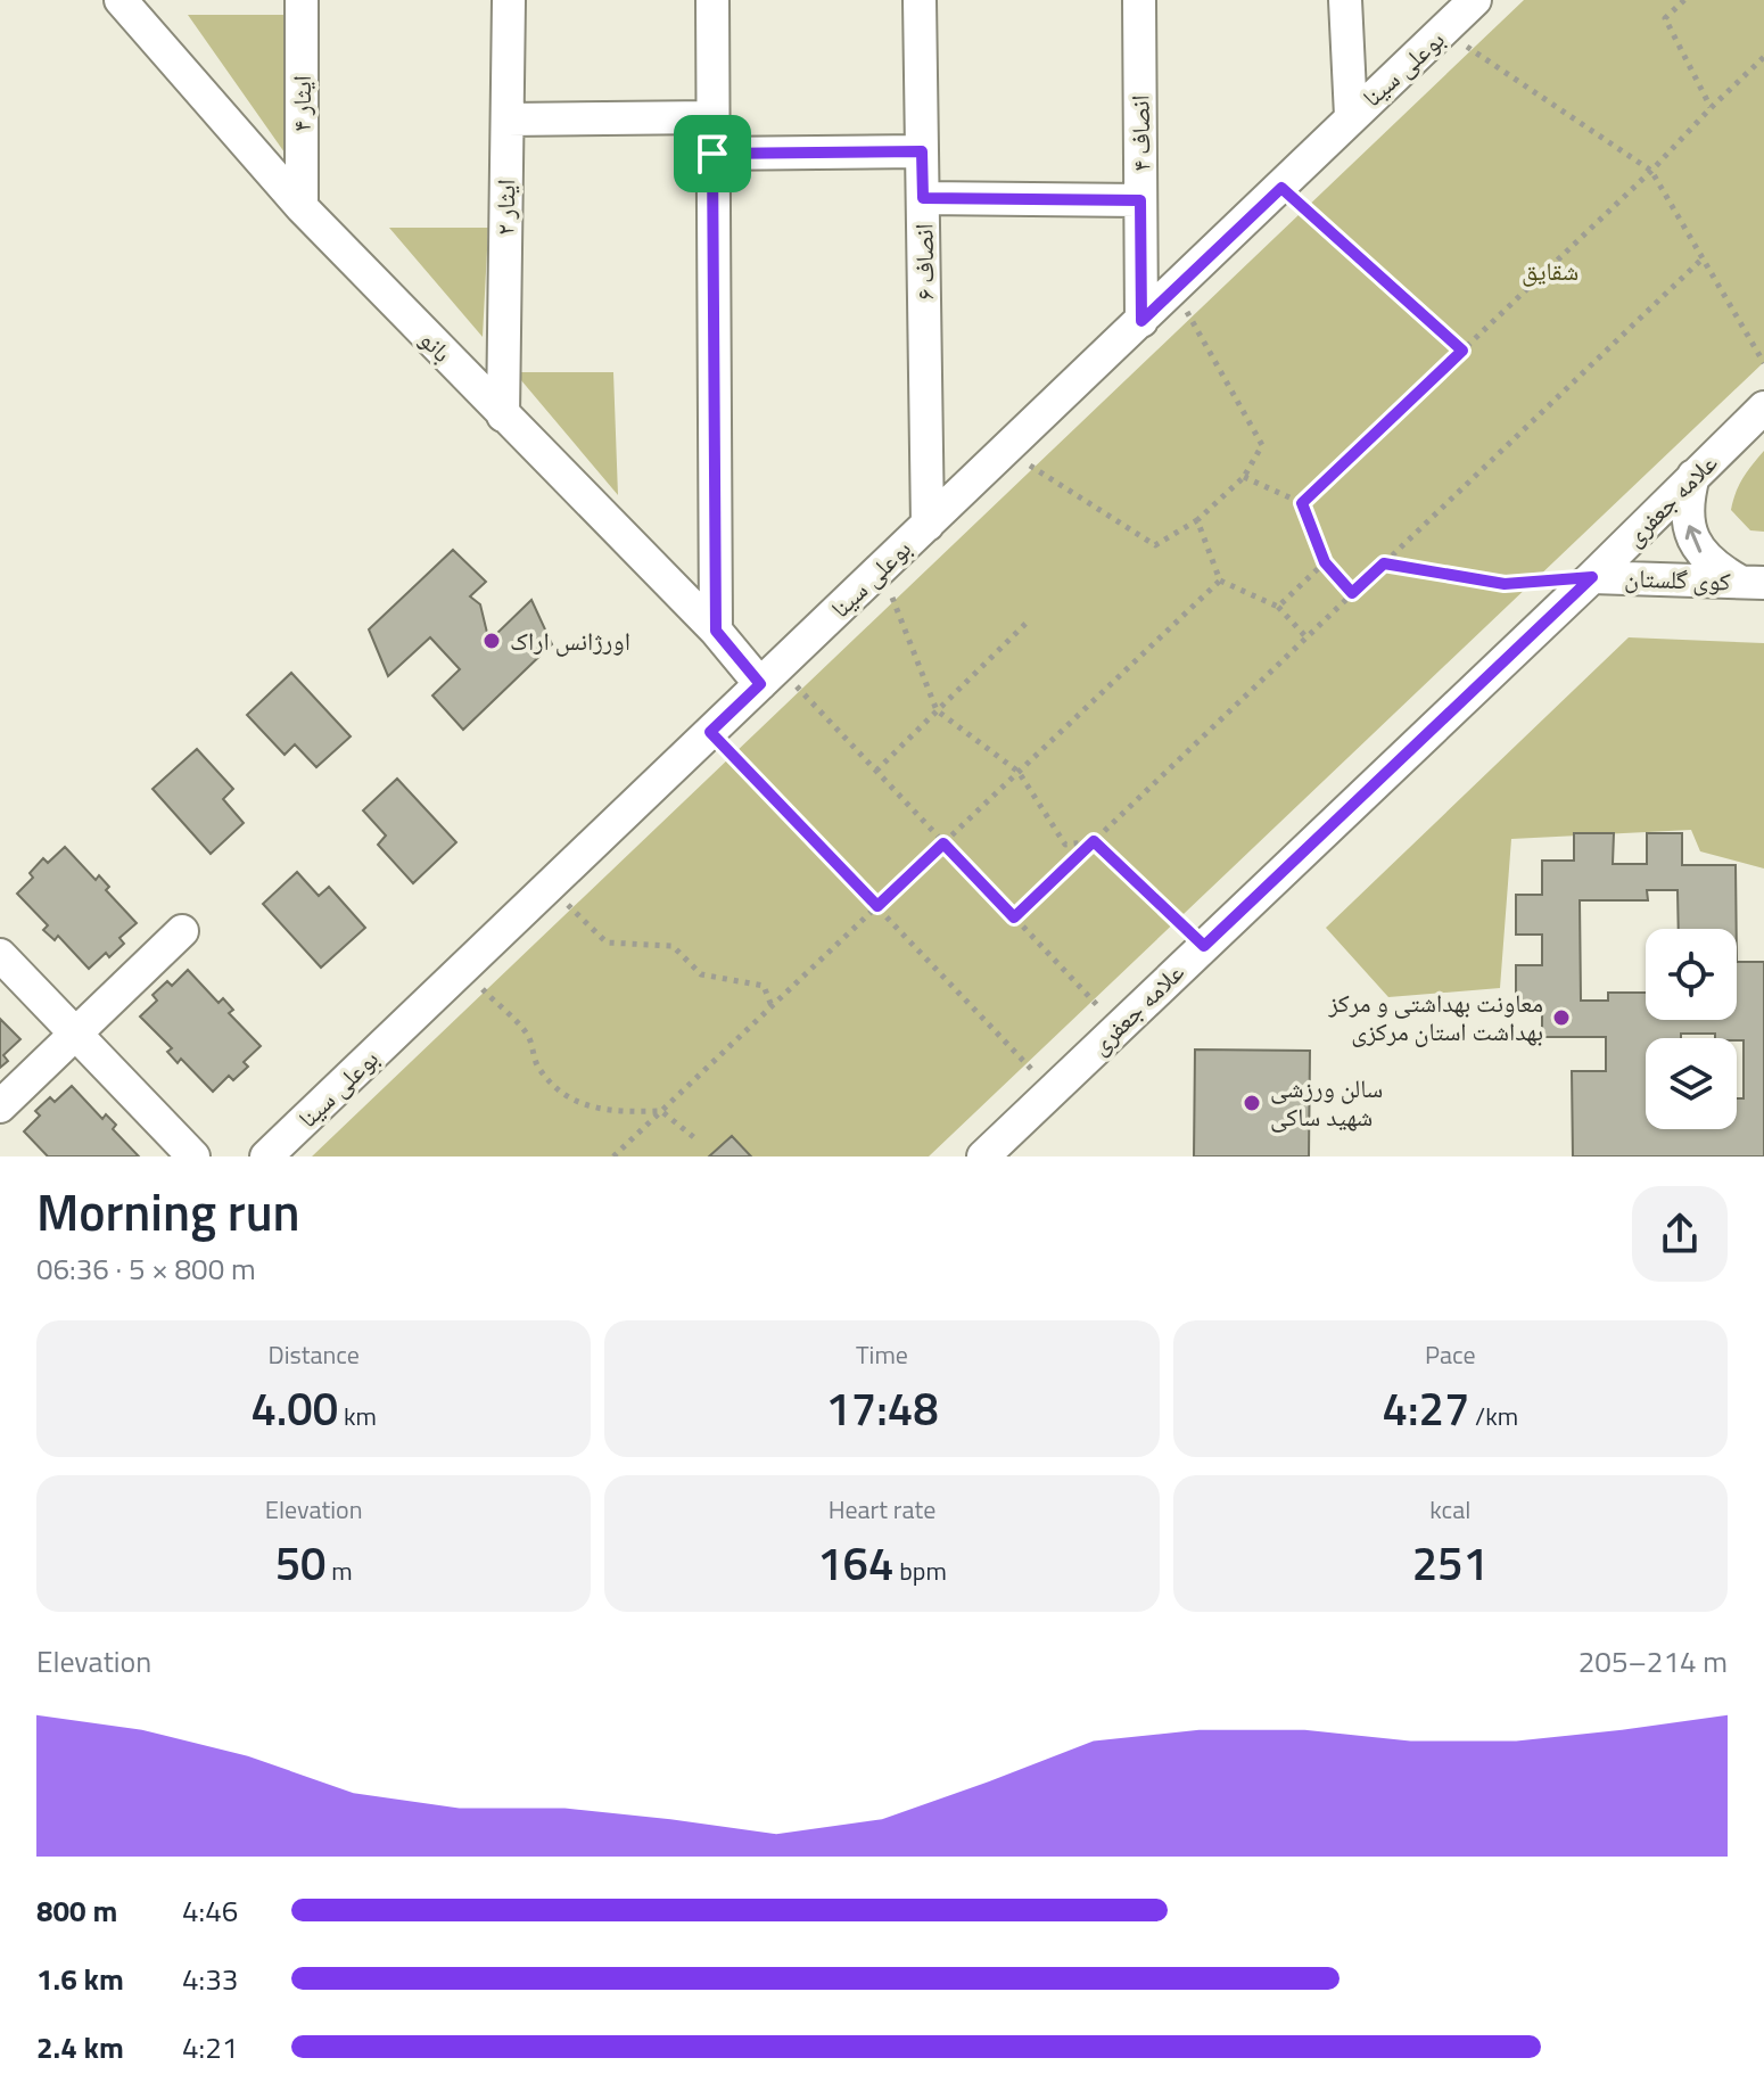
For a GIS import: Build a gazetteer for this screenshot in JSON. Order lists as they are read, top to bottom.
{
  "streets": {
    "street": [
      "بوعلی سینا",
      "ایثار ۴",
      "انصاف ۴",
      "ایثار ۲",
      "انصاف ۶",
      "بانو",
      "علامه جعفری",
      "کوی گلستان"
    ]
  },
  "crossings": [
    ["بوعلی سینا", "انصاف ۴"],
    ["بوعلی سینا", "انصاف ۶"],
    ["بوعلی سینا", "بانو"],
    ["ایثار ۴", "بانو"],
    ["ایثار ۲", "بانو"],
    ["علامه جعفری", "کوی گلستان"]
  ],
  "parks": ["شقایق"],
  "places": ["اورژانس اراک", "معاونت بهداشتی و مرکز بهداشت استان مرکزی", "سالن ورزشی شهید ساکی"],
  "page": {
    "heading": ["Morning run", "06:36 · 5 × 800 m"],
    "stats": [
      ["Distance", "4.00 km"],
      ["Time", "17:48"],
      ["Pace", "4:27 /km"],
      ["Elevation", "50 m"],
      ["Heart rate", "164 bpm"],
      ["kcal", "251"]
    ],
    "chart": ["Elevation", "205–214 m"],
    "list": [
      {
        "name": "800 m",
        "note": "4:46"
      },
      {
        "name": "1.6 km",
        "note": "4:33"
      },
      {
        "name": "2.4 km",
        "note": "4:21"
      }
    ]
  }
}
